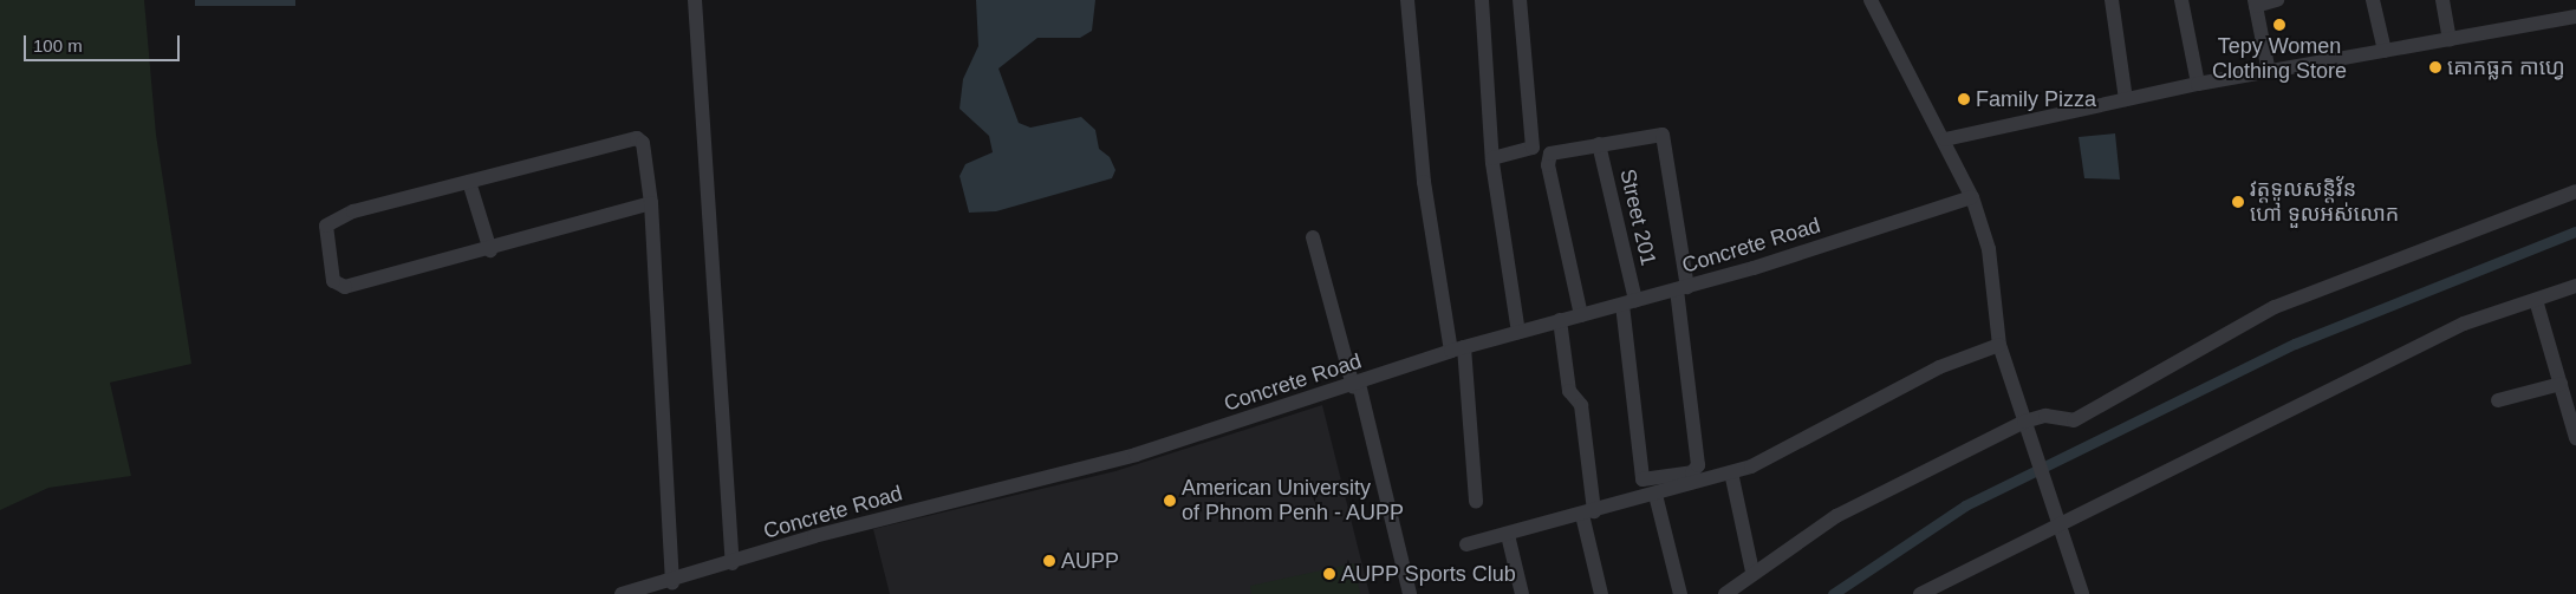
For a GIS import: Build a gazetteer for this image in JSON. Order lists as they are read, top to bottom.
{
  "streets": {
    "street": ["Street 201", "Concrete Road"]
  },
  "crossings": [
    ["Street 201", "Concrete Road"]
  ],
  "places": [
    "Tepy Women Clothing Store",
    "គោកធ្លក កាហ្វេ",
    "Family Pizza",
    "វត្តទូលសន្តិវ័ន ហៅ ទួលអស់លោក",
    "American University of Phnom Penh - AUPP",
    "AUPP",
    "AUPP Sports Club"
  ],
  "scale_bar": "100 m"
}
